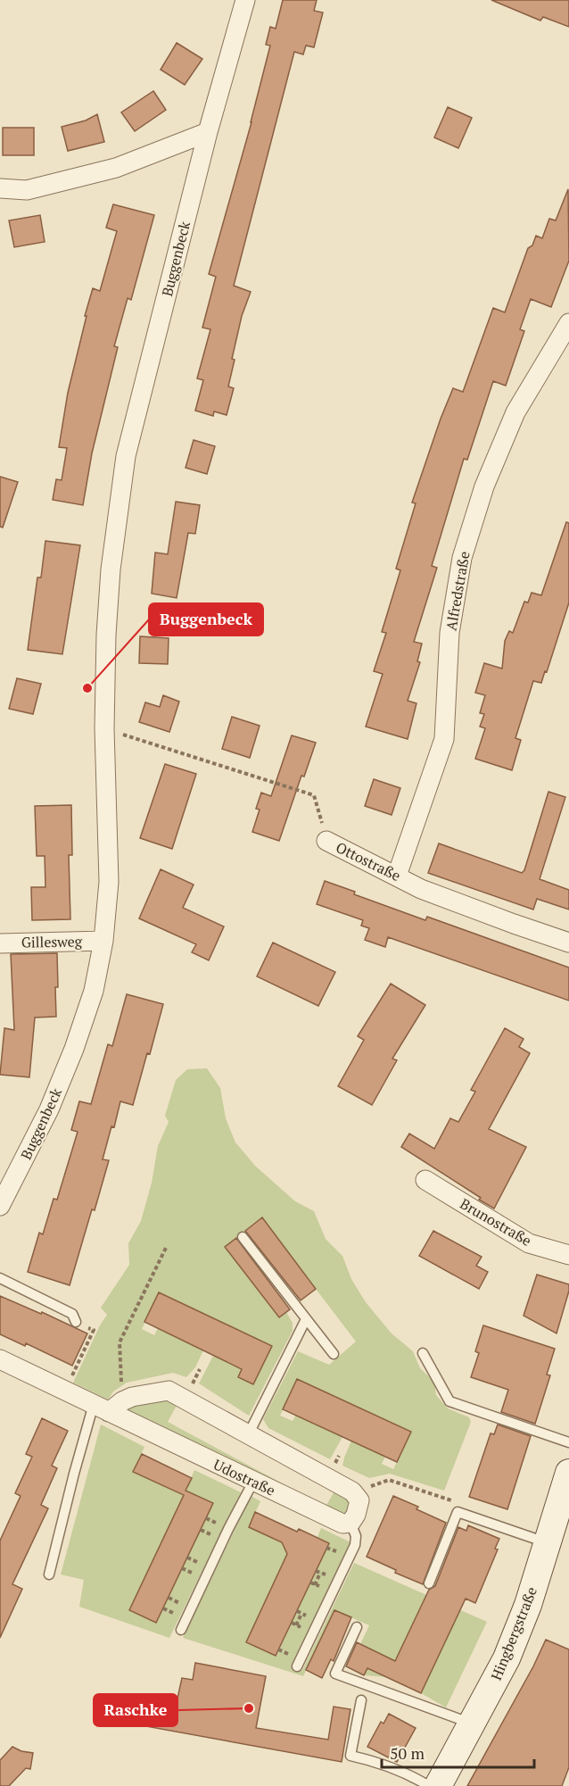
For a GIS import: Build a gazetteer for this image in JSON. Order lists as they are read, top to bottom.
{
  "streets": {
    "street": [
      "Buggenbeck",
      "Alfredstraße",
      "Ottostraße",
      "Gillesweg",
      "Brunostraße",
      "Udostraße",
      "Hingbergstraße"
    ]
  },
  "crossings": [
    ["Buggenbeck", "Ottostraße"],
    ["Buggenbeck", "Gillesweg"],
    ["Alfredstraße", "Ottostraße"]
  ],
  "places": ["Buggenbeck", "Raschke"],
  "scale_bar": "50 m"
}
